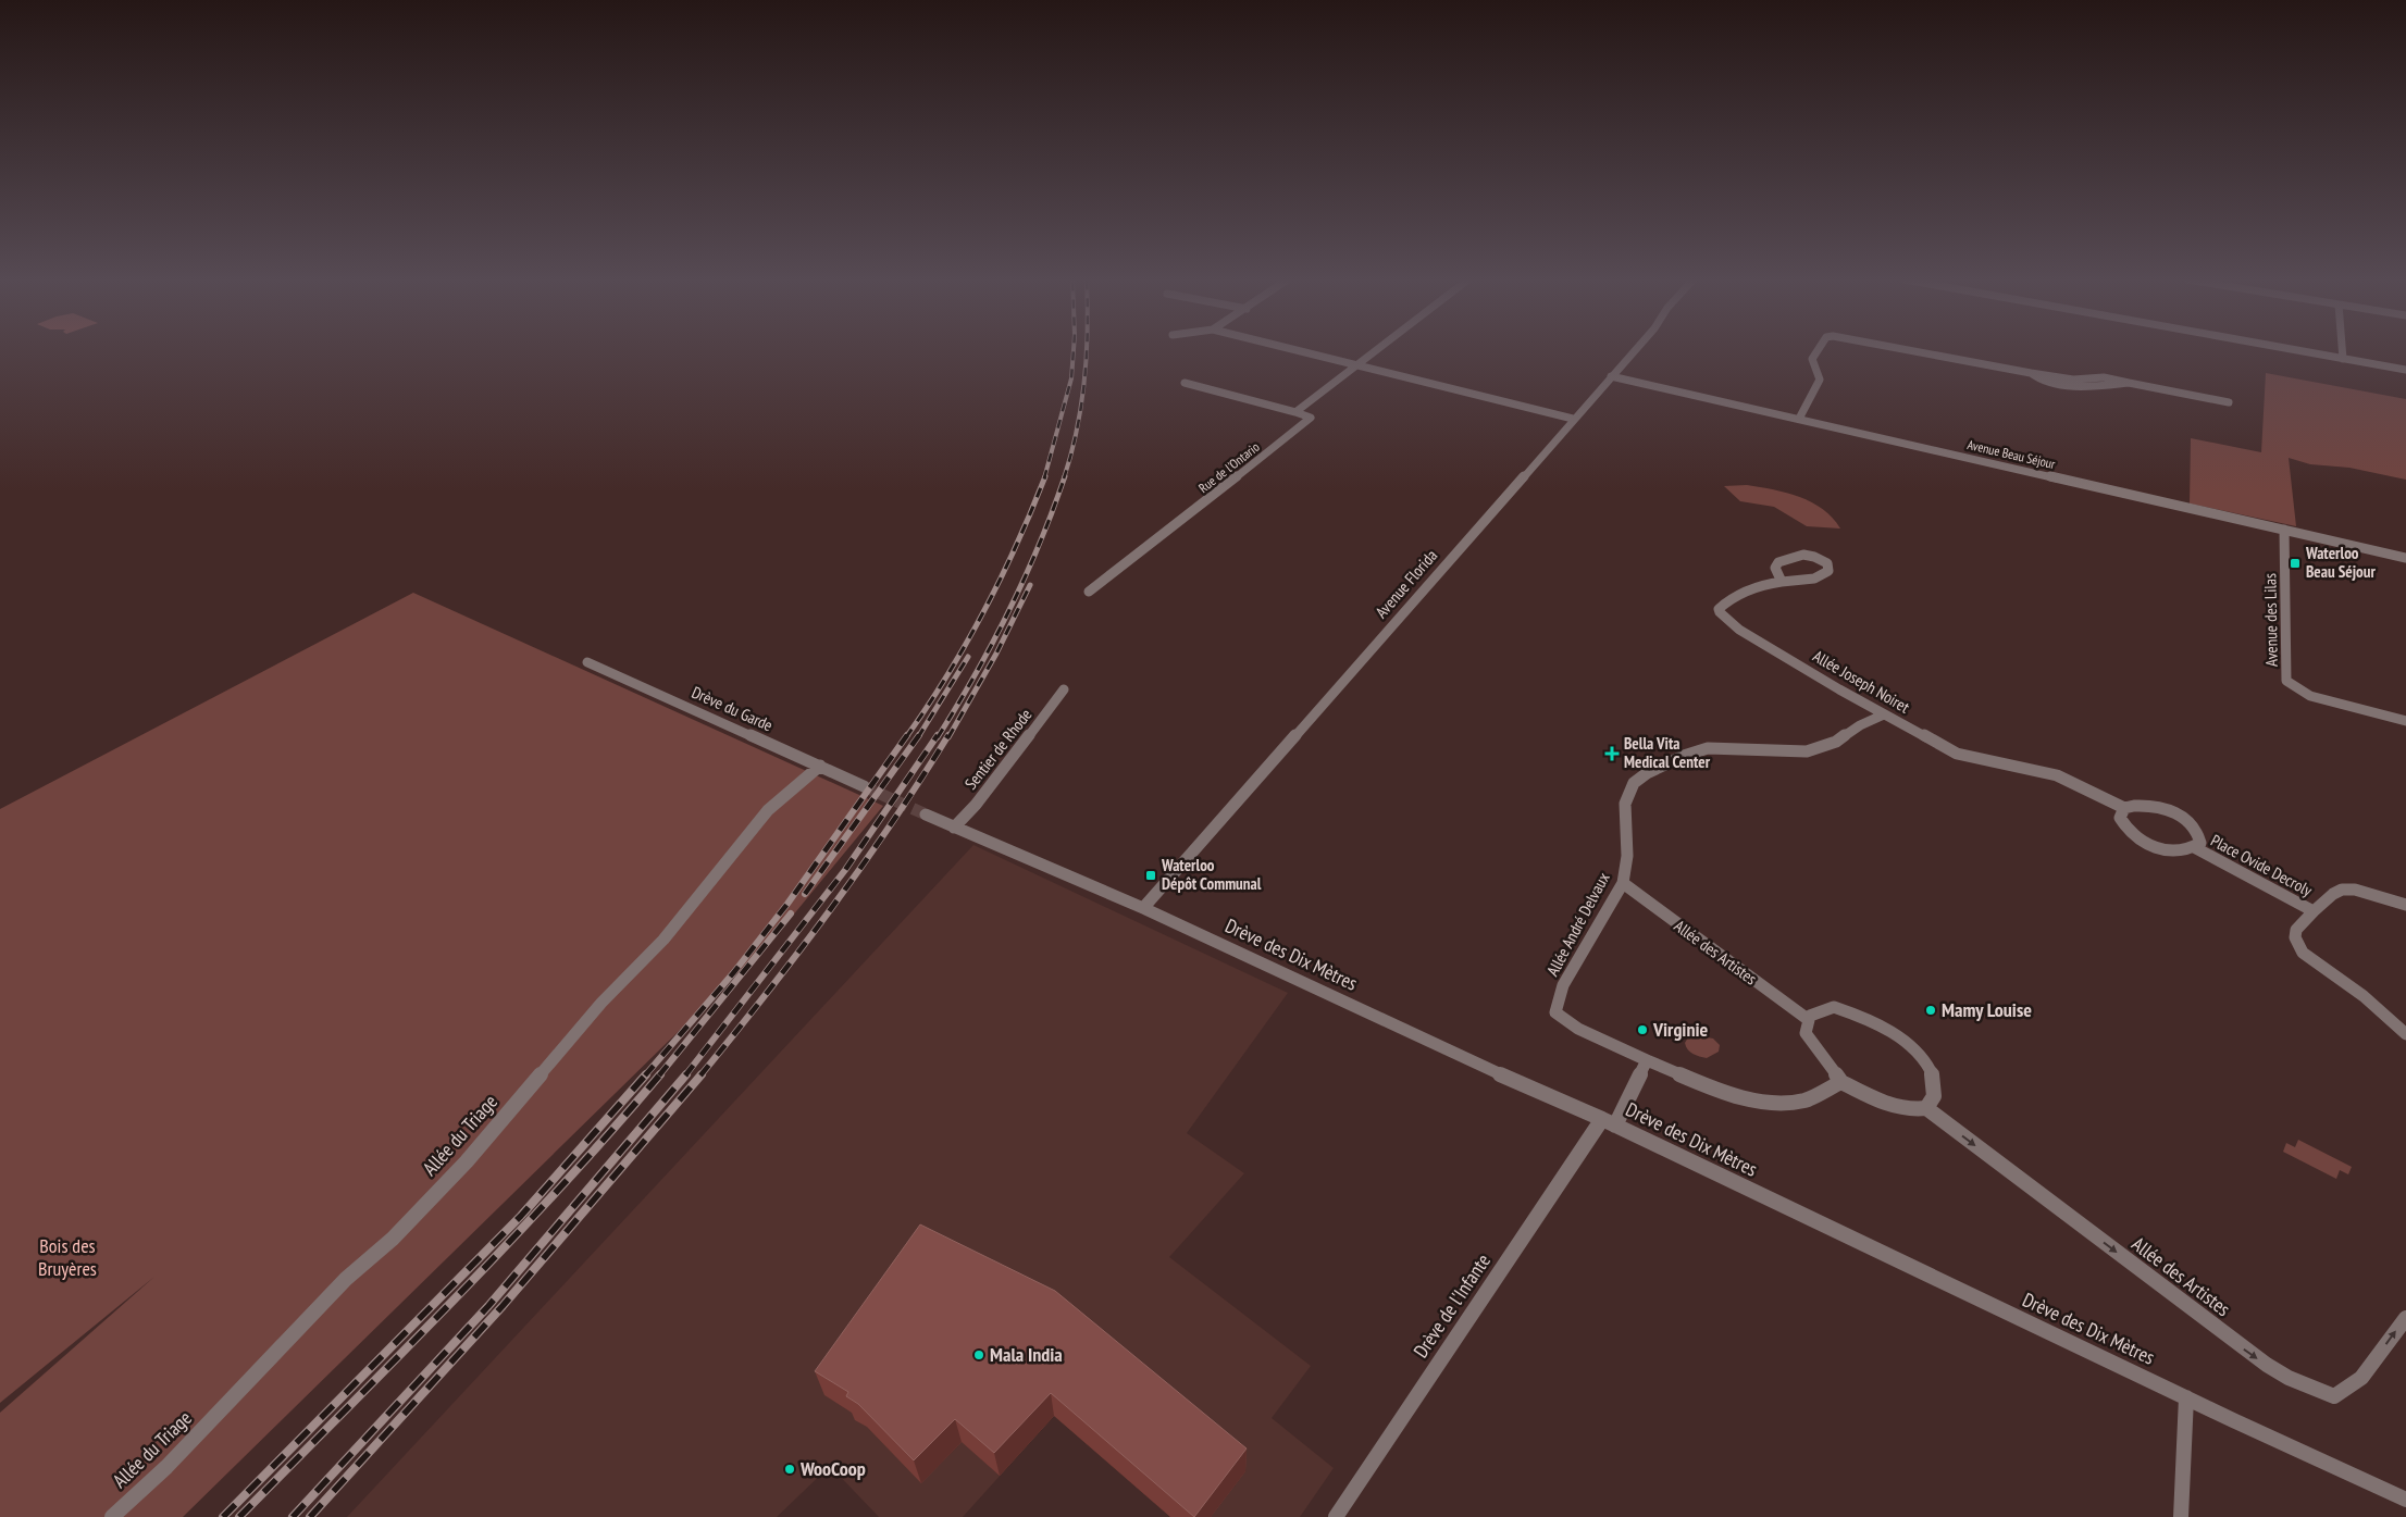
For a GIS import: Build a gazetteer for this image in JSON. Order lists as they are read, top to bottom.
{
  "streets": {
    "street": [
      "Avenue Beau Séjour",
      "Rue de l'Ontario",
      "Avenue Florida",
      "Avenue des Lilas",
      "Allée Joseph Noiret",
      "Drève du Garde",
      "Sentier de Rhode",
      "Place Ovide Decroly",
      "Allée André Delvaux",
      "Allée des Artistes",
      "Drève des Dix Mètres",
      "Allée du Triage",
      "Drève de l'Infante"
    ]
  },
  "crossings": [
    ["Avenue Beau Séjour", "Avenue Florida"],
    ["Avenue Beau Séjour", "Avenue des Lilas"],
    ["Avenue Florida", "Drève des Dix Mètres"],
    ["Allée Joseph Noiret", "Place Ovide Decroly"],
    ["Allée Joseph Noiret", "Allée André Delvaux"],
    ["Drève du Garde", "Allée du Triage"],
    ["Sentier de Rhode", "Drève des Dix Mètres"],
    ["Allée André Delvaux", "Allée des Artistes"],
    ["Drève des Dix Mètres", "Drève de l'Infante"]
  ],
  "one_way": ["Allée des Artistes"],
  "parks": ["Bois des Bruyères"],
  "places": {
    "transit": ["Waterloo Beau Séjour", "Waterloo Dépôt Communal"],
    "health": ["Bella Vita Medical Center"],
    "other": [
      "Mamy Louise",
      "Virginie",
      "Mala India",
      "WooCoop"
    ]
  }
}
